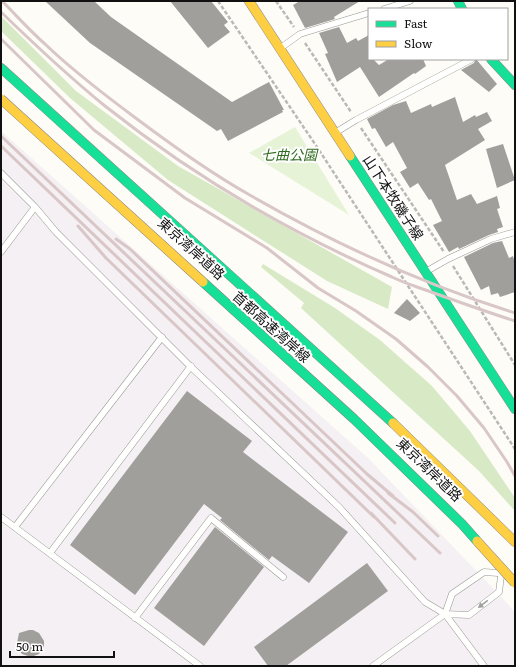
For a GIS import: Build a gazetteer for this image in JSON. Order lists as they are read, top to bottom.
{
  "streets": {
    "main road": ["山下本牧磯子線", "東京湾岸道路", "首都高速湾岸線"]
  },
  "parks": ["七曲公園"],
  "legend": ["Fast", "Slow"],
  "scale_bar": "50 m"
}
